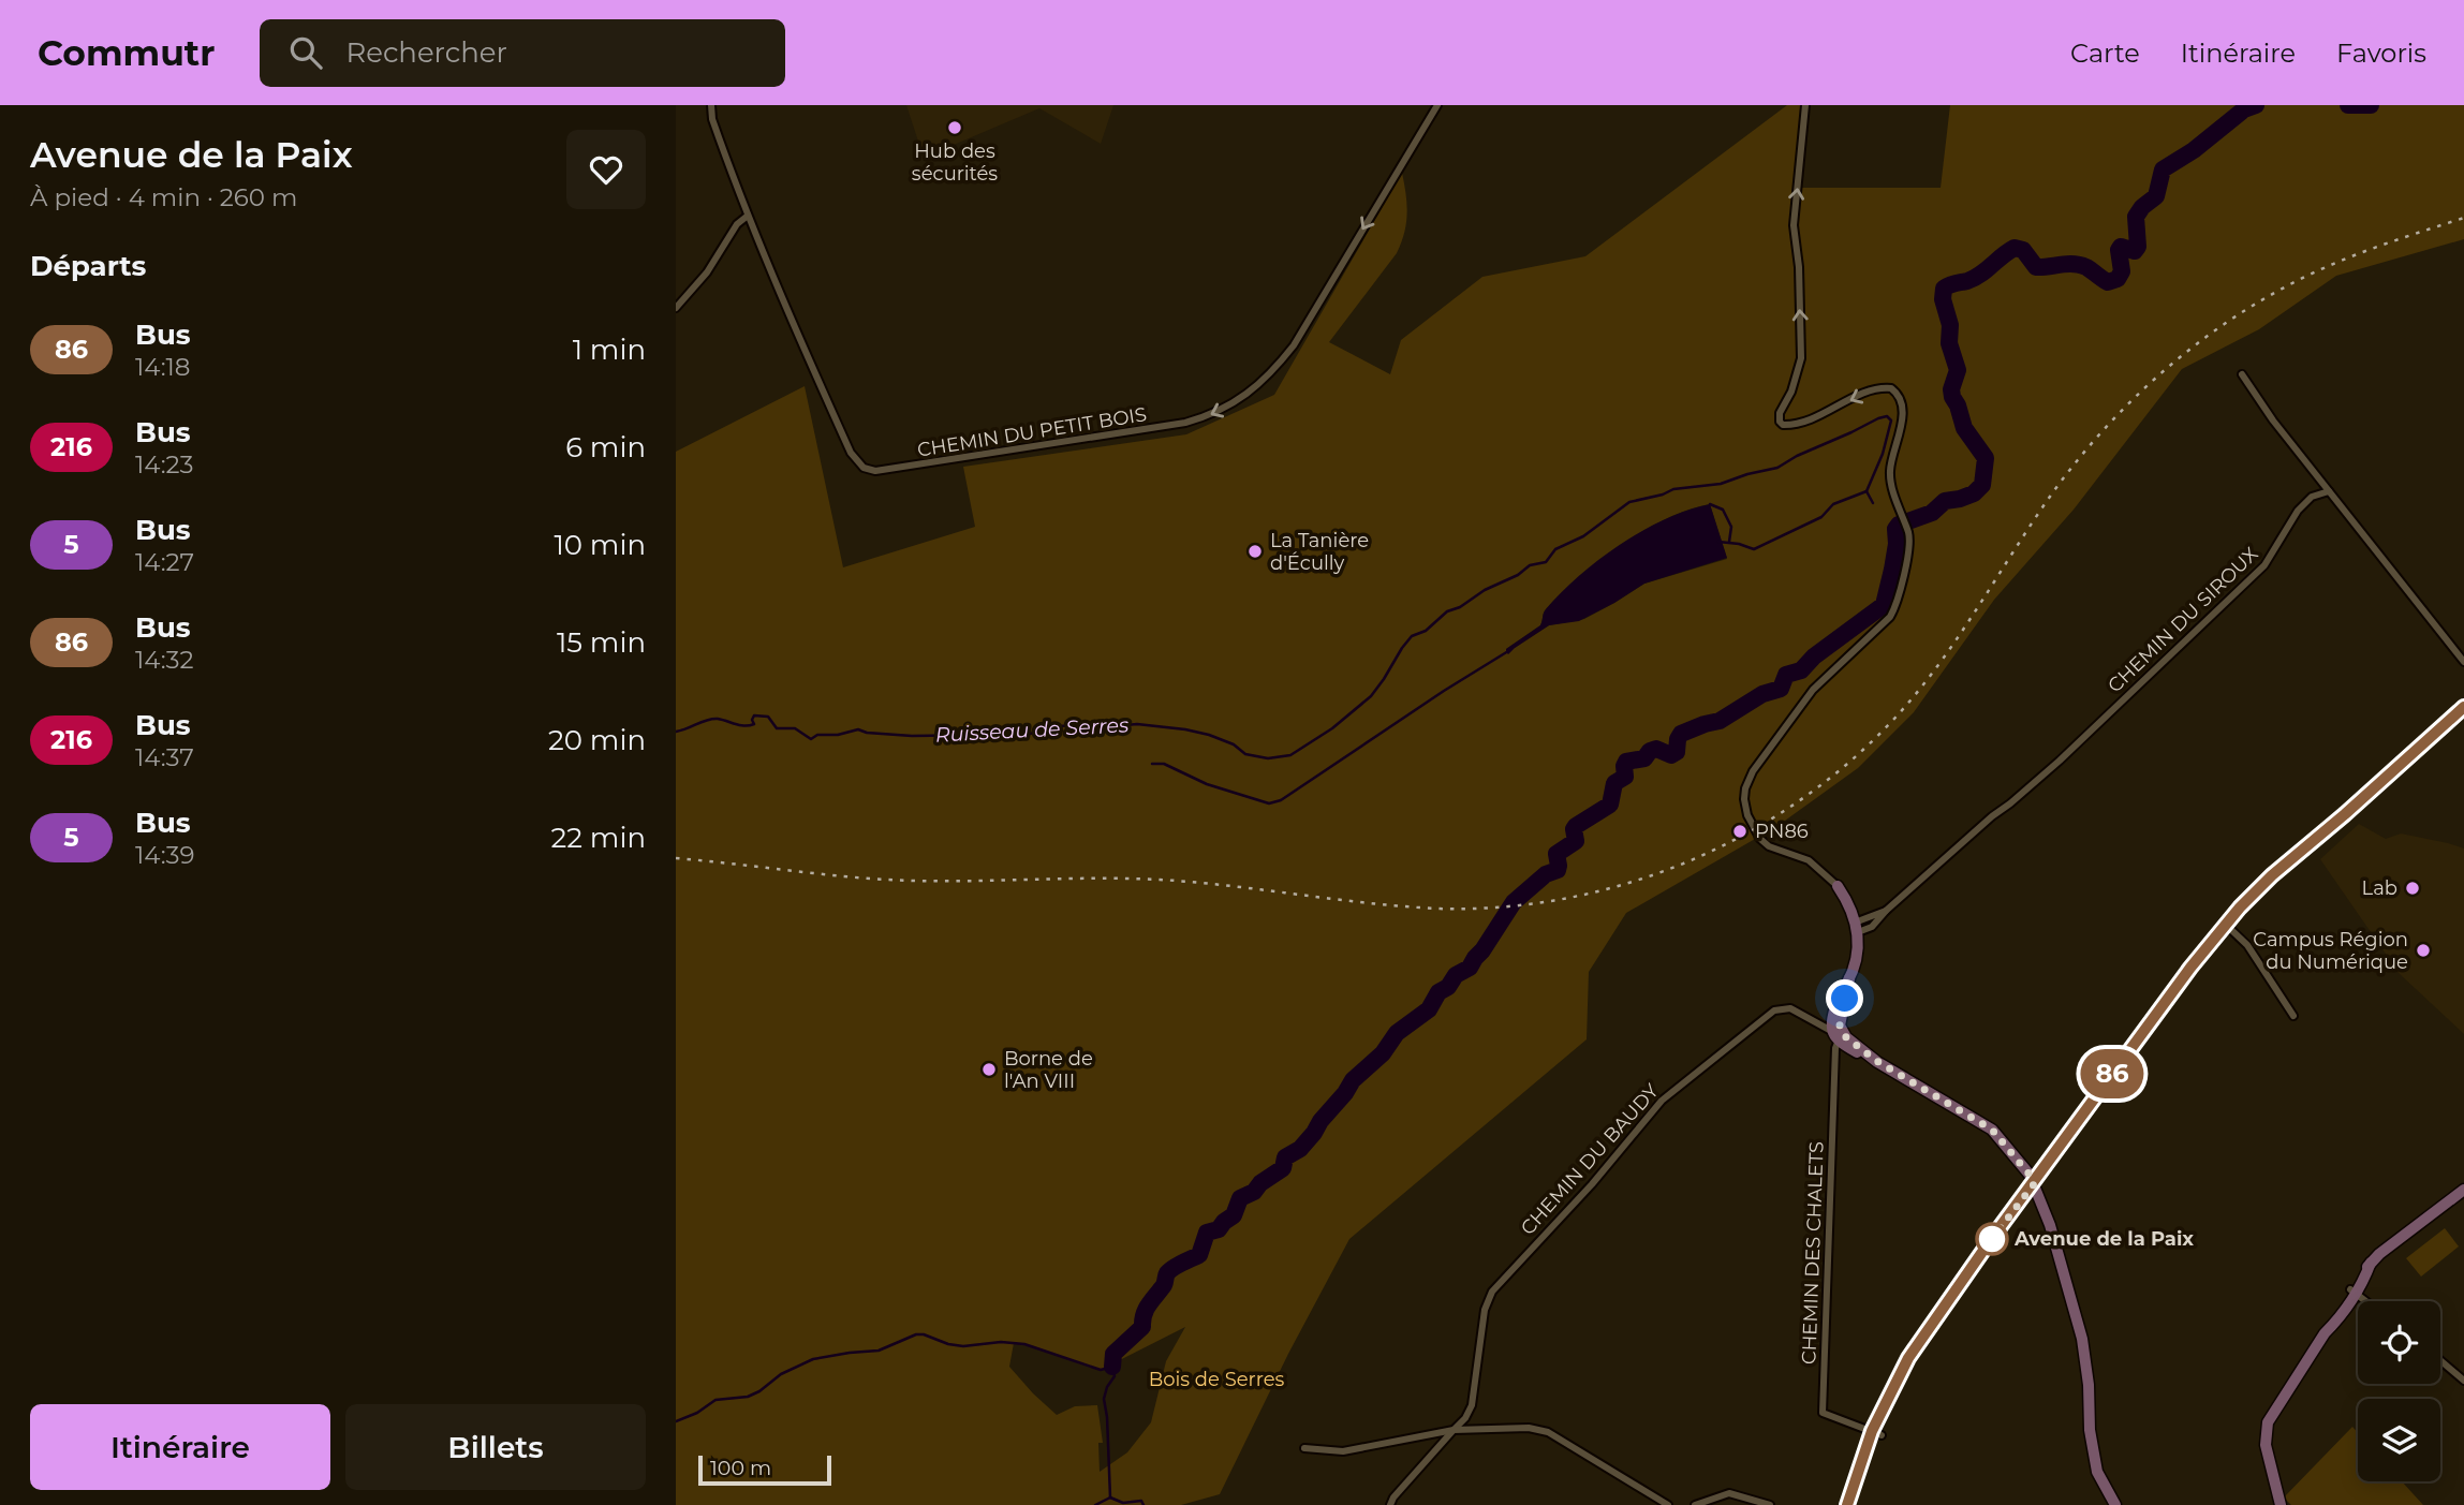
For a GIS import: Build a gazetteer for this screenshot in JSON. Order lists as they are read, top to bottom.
{
  "streets": {
    "street": [
      "CHEMIN DU PETIT BOIS",
      "CHEMIN DU SIROUX",
      "CHEMIN DU BAUDY",
      "CHEMIN DES CHALETS"
    ]
  },
  "crossings": [
    ["CHEMIN DU BAUDY", "CHEMIN DES CHALETS"]
  ],
  "water": ["Ruisseau de Serres"],
  "parks": ["Bois de Serres"],
  "places": [
    "Hub des sécurités",
    "La Tanière d'Écully",
    "PN86",
    "Lab",
    "Campus Région du Numérique",
    "Borne de l'An VIII",
    "Avenue de la Paix"
  ],
  "lines": ["bus line 86"],
  "scale_bar": "100 m",
  "page": {
    "header": "Commutr",
    "search": "Rechercher",
    "nav": ["Carte", "Itinéraire", "Favoris"],
    "heading": [
      ["Avenue de la Paix", "À pied · 4 min · 260 m"],
      "Départs"
    ],
    "on_map": "86",
    "list": [
      {
        "mark": "86",
        "name": "Bus",
        "note": "14:18",
        "value": "1 min"
      },
      {
        "mark": "216",
        "name": "Bus",
        "note": "14:23",
        "value": "6 min"
      },
      {
        "mark": "5",
        "name": "Bus",
        "note": "14:27",
        "value": "10 min"
      },
      {
        "mark": "86",
        "name": "Bus",
        "note": "14:32",
        "value": "15 min"
      },
      {
        "mark": "216",
        "name": "Bus",
        "note": "14:37",
        "value": "20 min"
      },
      {
        "mark": "5",
        "name": "Bus",
        "note": "14:39",
        "value": "22 min"
      }
    ],
    "buttons": ["Itinéraire", "Billets"],
    "scale": "100 m"
  }
}
